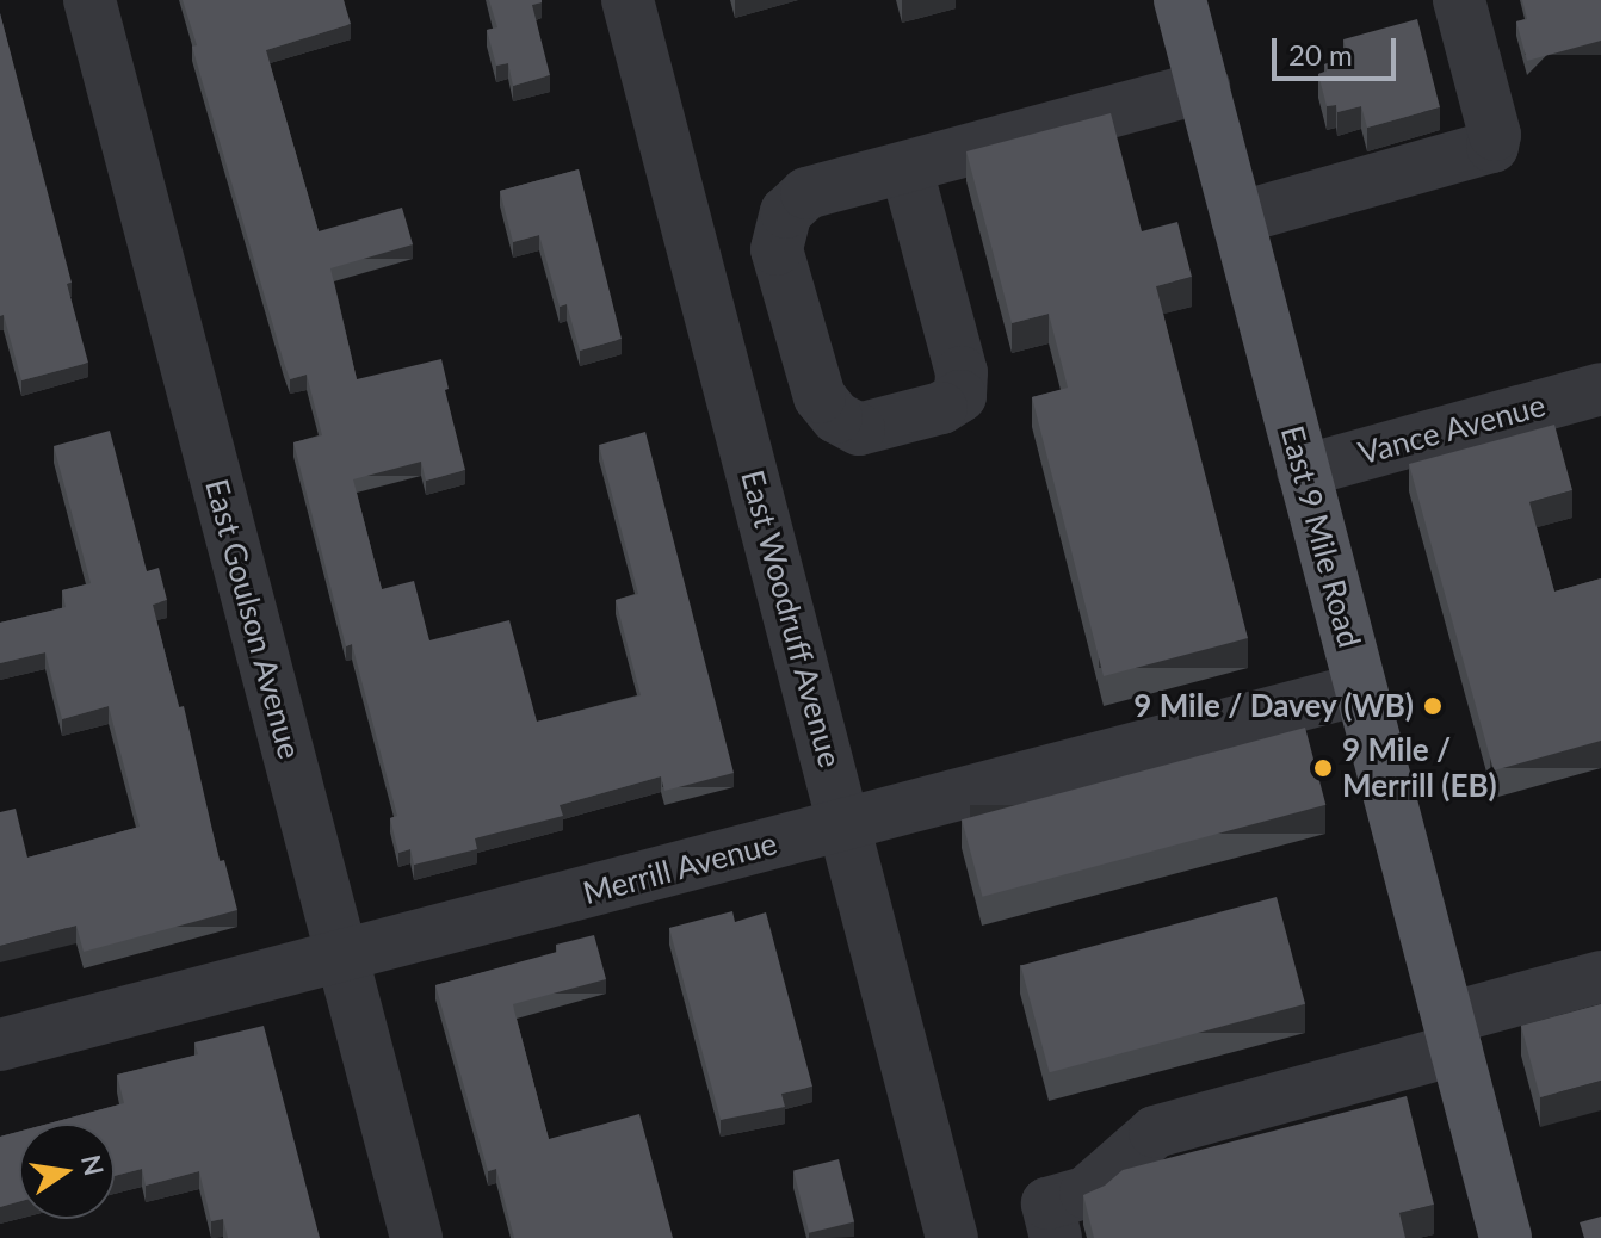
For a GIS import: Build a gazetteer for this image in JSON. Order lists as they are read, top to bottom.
{
  "streets": {
    "main road": ["East 9 Mile Road"],
    "street": [
      "Vance Avenue",
      "East Goulson Avenue",
      "East Woodruff Avenue",
      "Merrill Avenue"
    ]
  },
  "crossings": [
    ["Vance Avenue", "East 9 Mile Road"],
    ["East 9 Mile Road", "Merrill Avenue"],
    ["East Goulson Avenue", "Merrill Avenue"],
    ["East Woodruff Avenue", "Merrill Avenue"]
  ],
  "places": ["9 Mile / Davey (WB)", "9 Mile / Merrill (EB)"],
  "scale_bar": "20 m",
  "north": "right"
}
